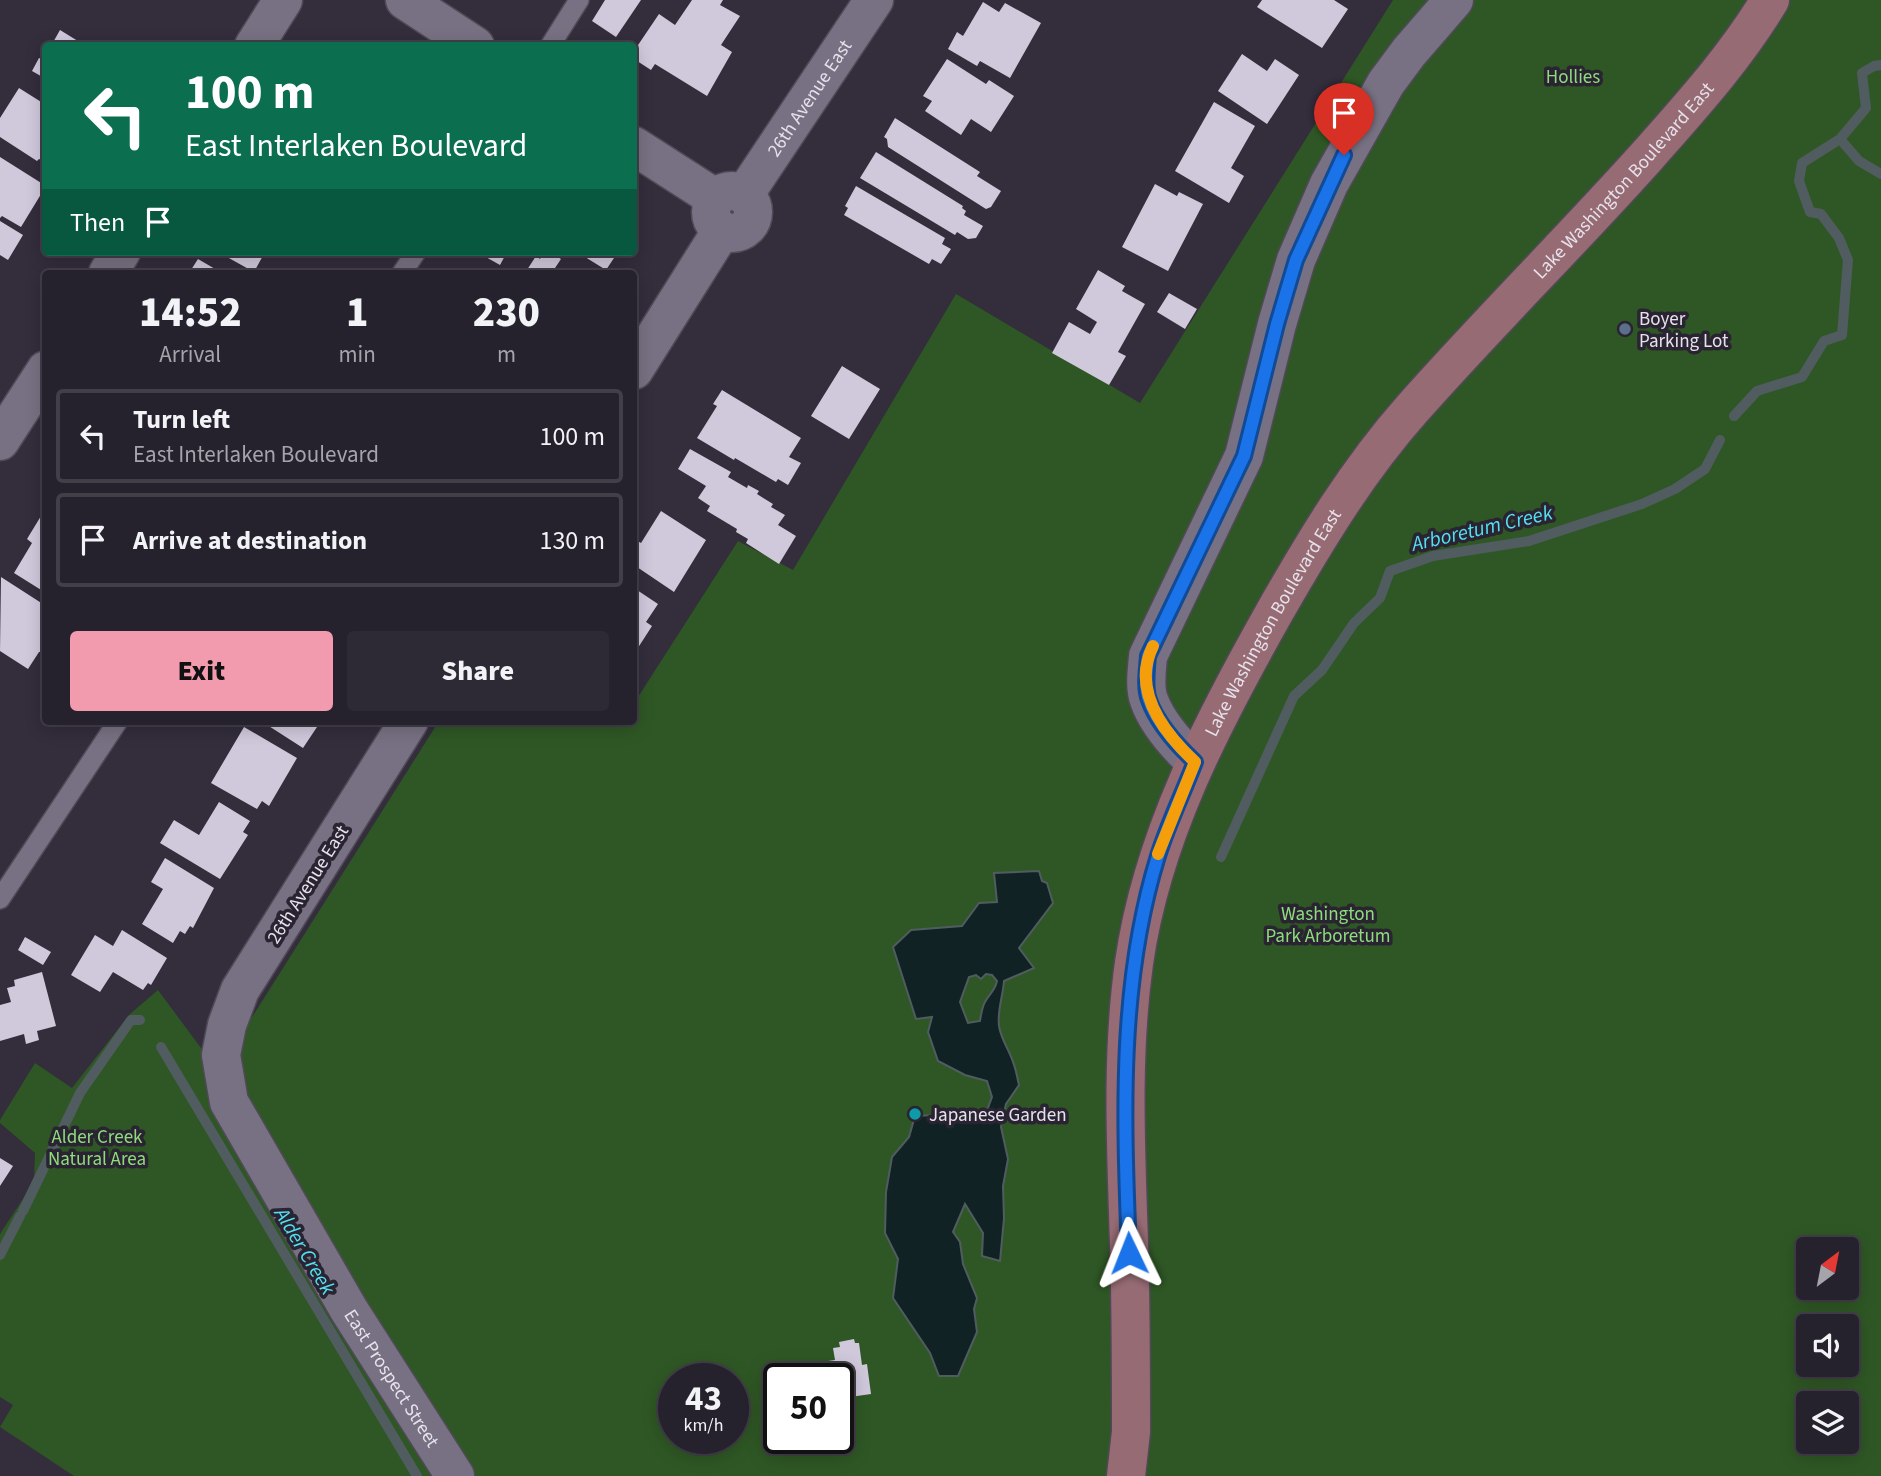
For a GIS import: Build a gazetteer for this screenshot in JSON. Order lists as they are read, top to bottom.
{
  "streets": {
    "main road": ["Lake Washington Boulevard East"],
    "street": ["26th Avenue East", "East Prospect Street"]
  },
  "crossings": [
    ["26th Avenue East", "East Prospect Street"]
  ],
  "water": ["Arboretum Creek", "Alder Creek"],
  "parks": ["Hollies", "Washington Park Arboretum", "Alder Creek Natural Area"],
  "places": ["Boyer Parking Lot", "Japanese Garden"],
  "north": "top right",
  "page": {
    "turn": ["100 m", "East Interlaken Boulevard"],
    "then": "Then",
    "eta": [
      "14:52",
      "Arrival",
      "1",
      "min",
      "230",
      "m"
    ],
    "list": [
      {
        "name": "Turn left",
        "note": "East Interlaken Boulevard",
        "value": "100 m"
      },
      {
        "name": "Arrive at destination",
        "value": "130 m"
      }
    ],
    "buttons": ["Exit", "Share"],
    "speed": "43 km/h",
    "limit": "50"
  }
}
